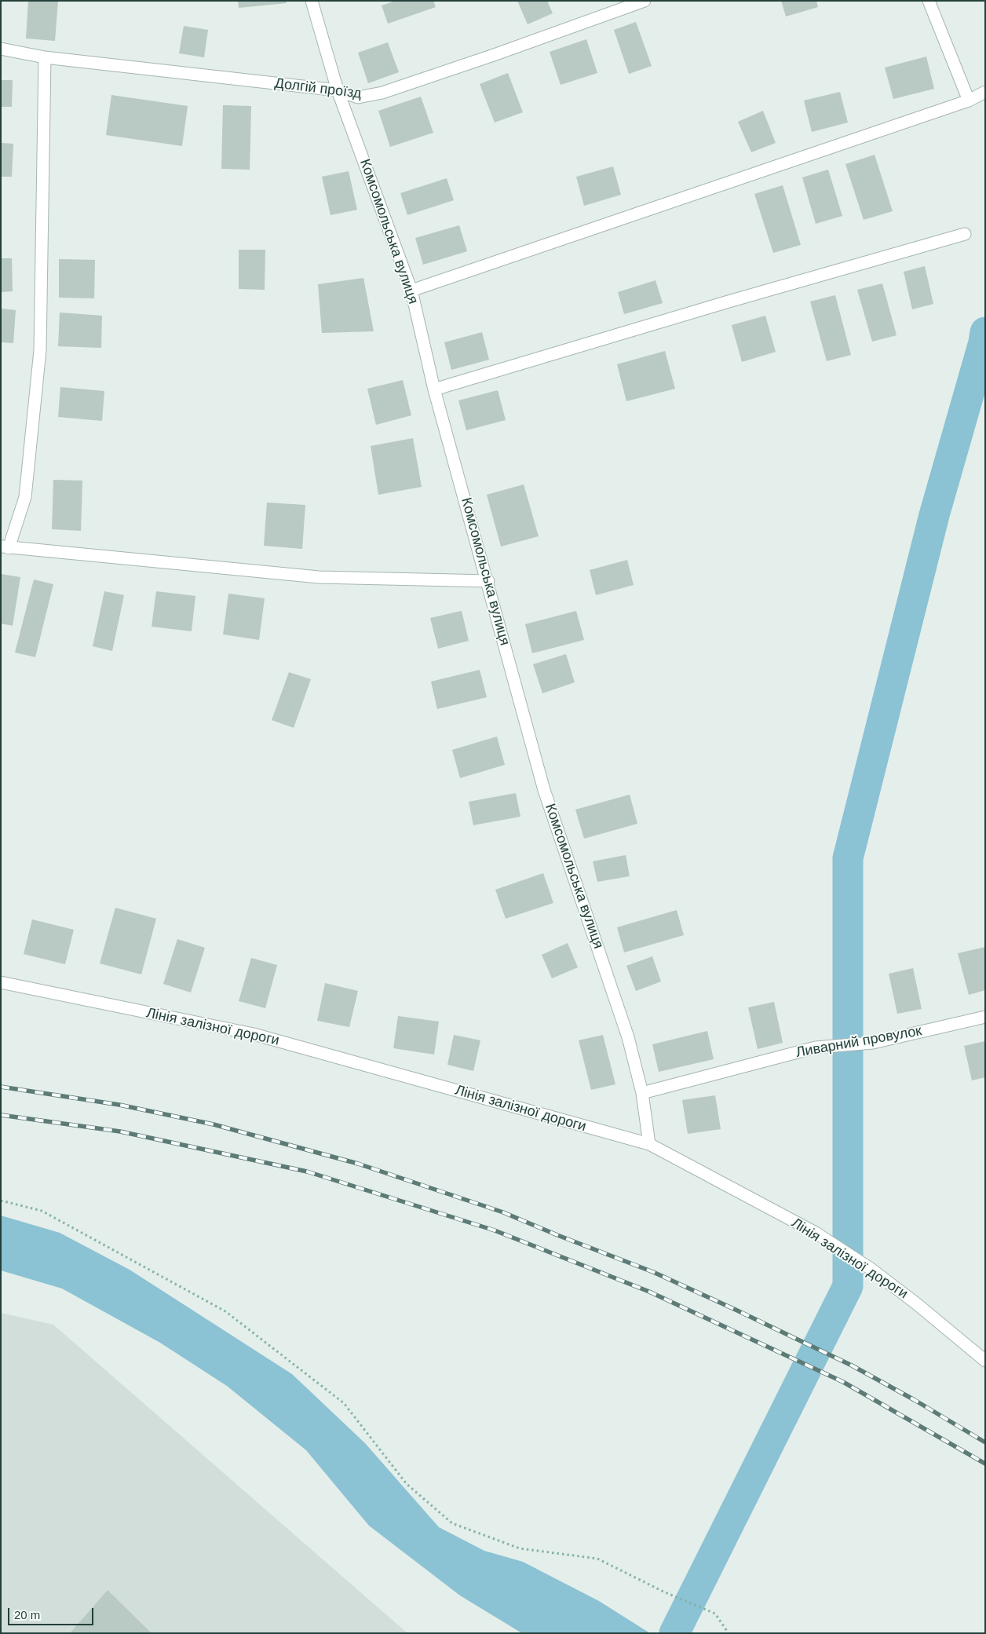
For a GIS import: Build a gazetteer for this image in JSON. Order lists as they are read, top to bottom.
{
  "streets": {
    "street": [
      "Долгій проїзд",
      "Комсомольська вулиця",
      "Лінія залізної дороги",
      "Ливарний провулок"
    ]
  },
  "crossings": [
    ["Долгій проїзд", "Комсомольська вулиця"],
    ["Комсомольська вулиця", "Лінія залізної дороги"],
    ["Комсомольська вулиця", "Ливарний провулок"]
  ],
  "scale_bar": "20 m"
}
